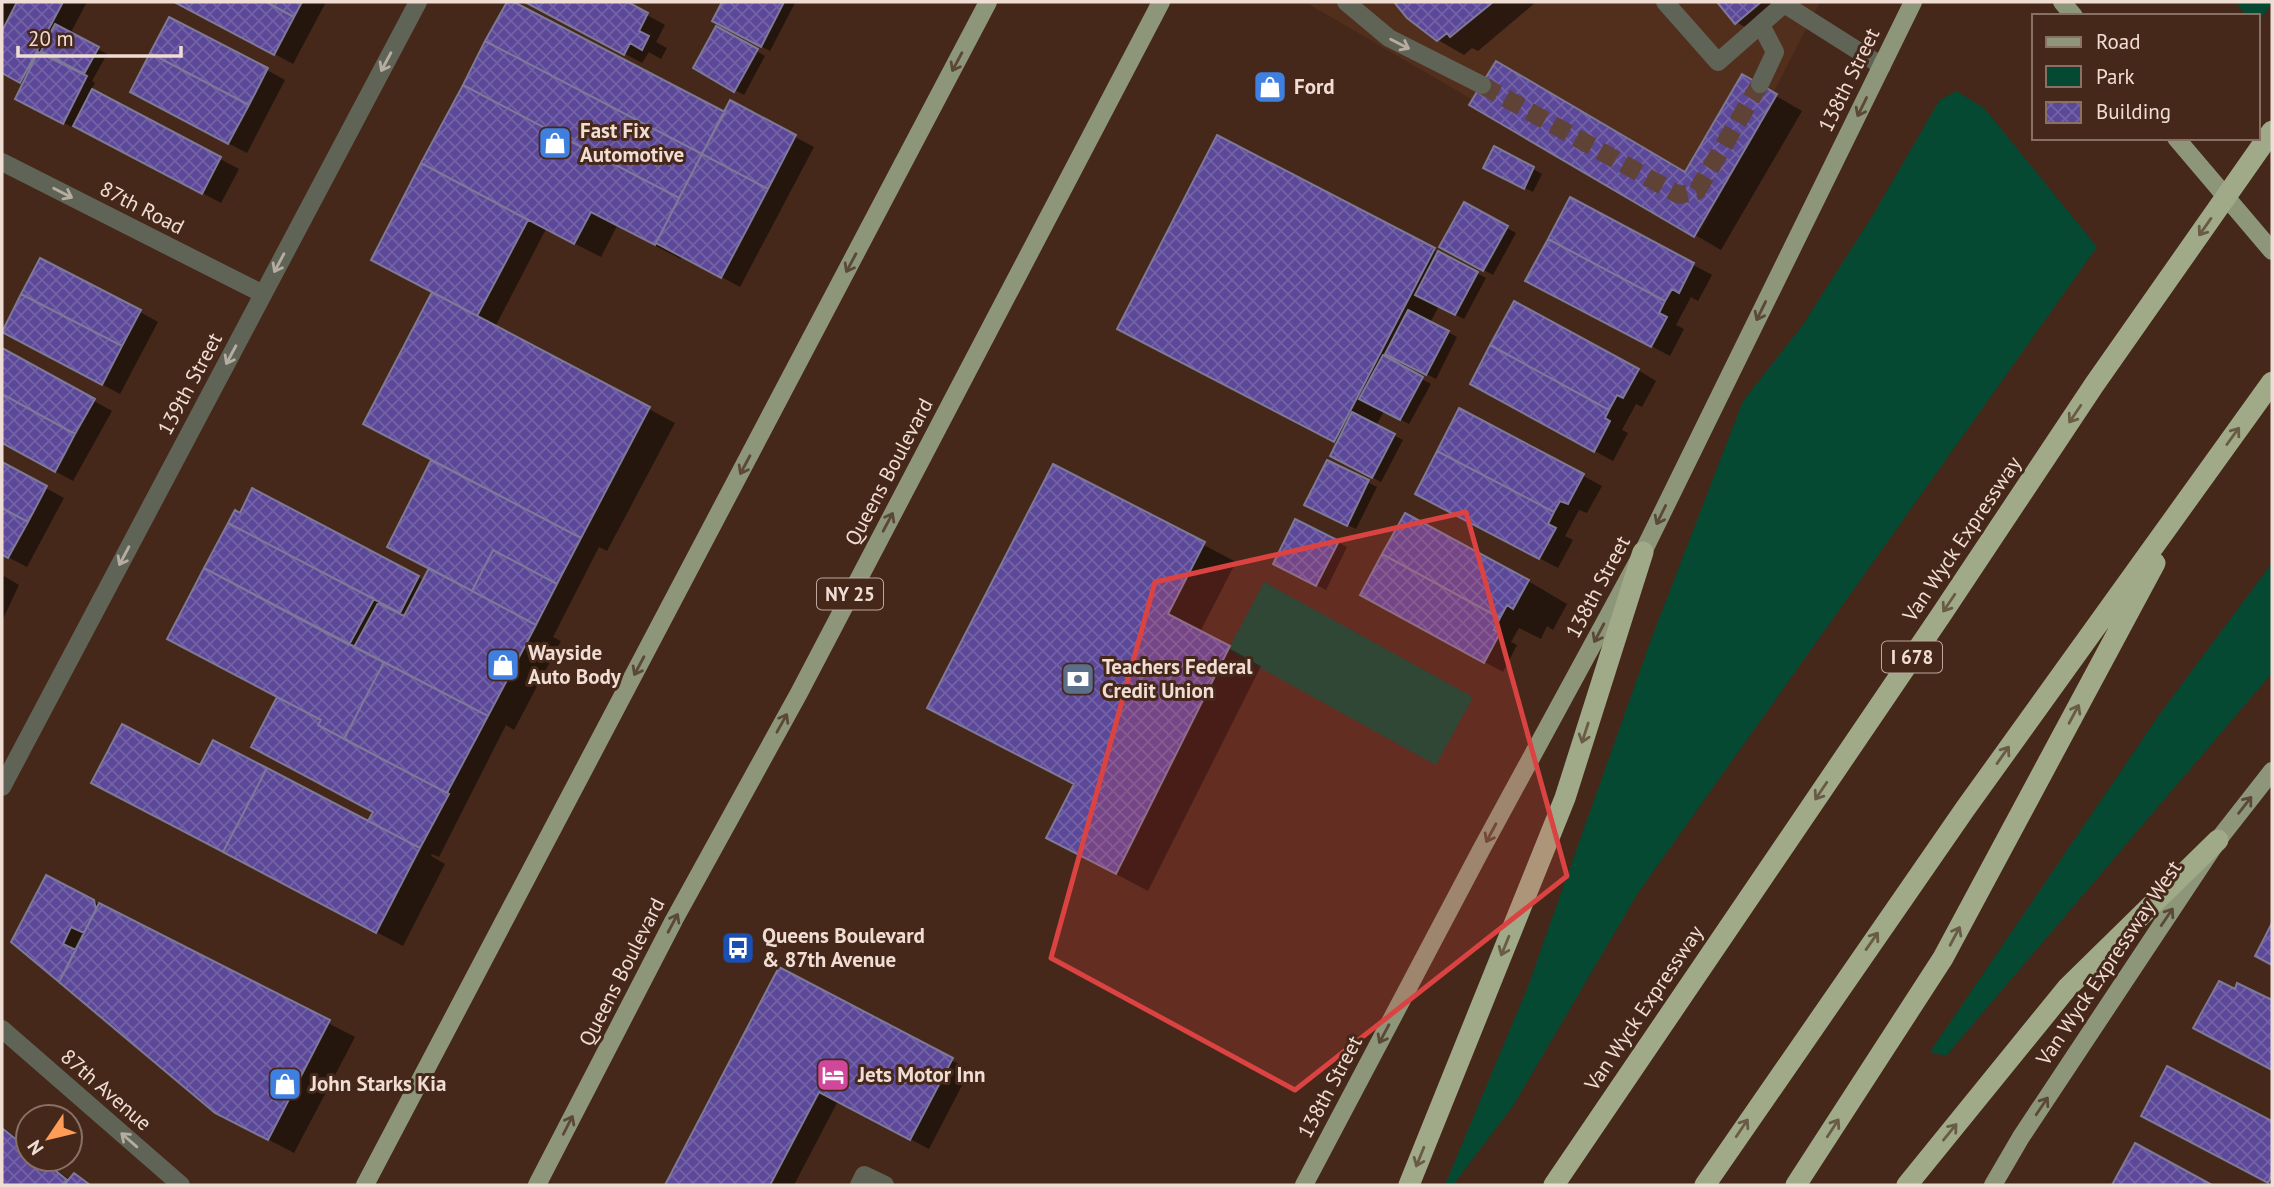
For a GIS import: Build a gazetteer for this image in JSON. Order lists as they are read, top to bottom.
{
  "streets": {
    "highway": ["Van Wyck Expressway", "I 678"],
    "main road": [
      "138th Street",
      "Queens Boulevard",
      "NY 25",
      "Van Wyck Expressway West"
    ],
    "street": ["87th Road", "139th Street", "87th Avenue"]
  },
  "crossings": [
    ["87th Road", "139th Street"]
  ],
  "one_way": [
    "138th Street",
    "87th Road",
    "139th Street",
    "Van Wyck Expressway West",
    "87th Avenue"
  ],
  "places": {
    "shop": [
      "Ford",
      "Fast Fix Automotive",
      "Wayside Auto Body",
      "John Starks Kia"
    ],
    "bank": ["Teachers Federal Credit Union"],
    "bus stop": ["Queens Boulevard & 87th Avenue"],
    "hotel": ["Jets Motor Inn"]
  },
  "legend": ["Road", "Park", "Building"],
  "scale_bar": "20 m",
  "north": "bottom left"
}
